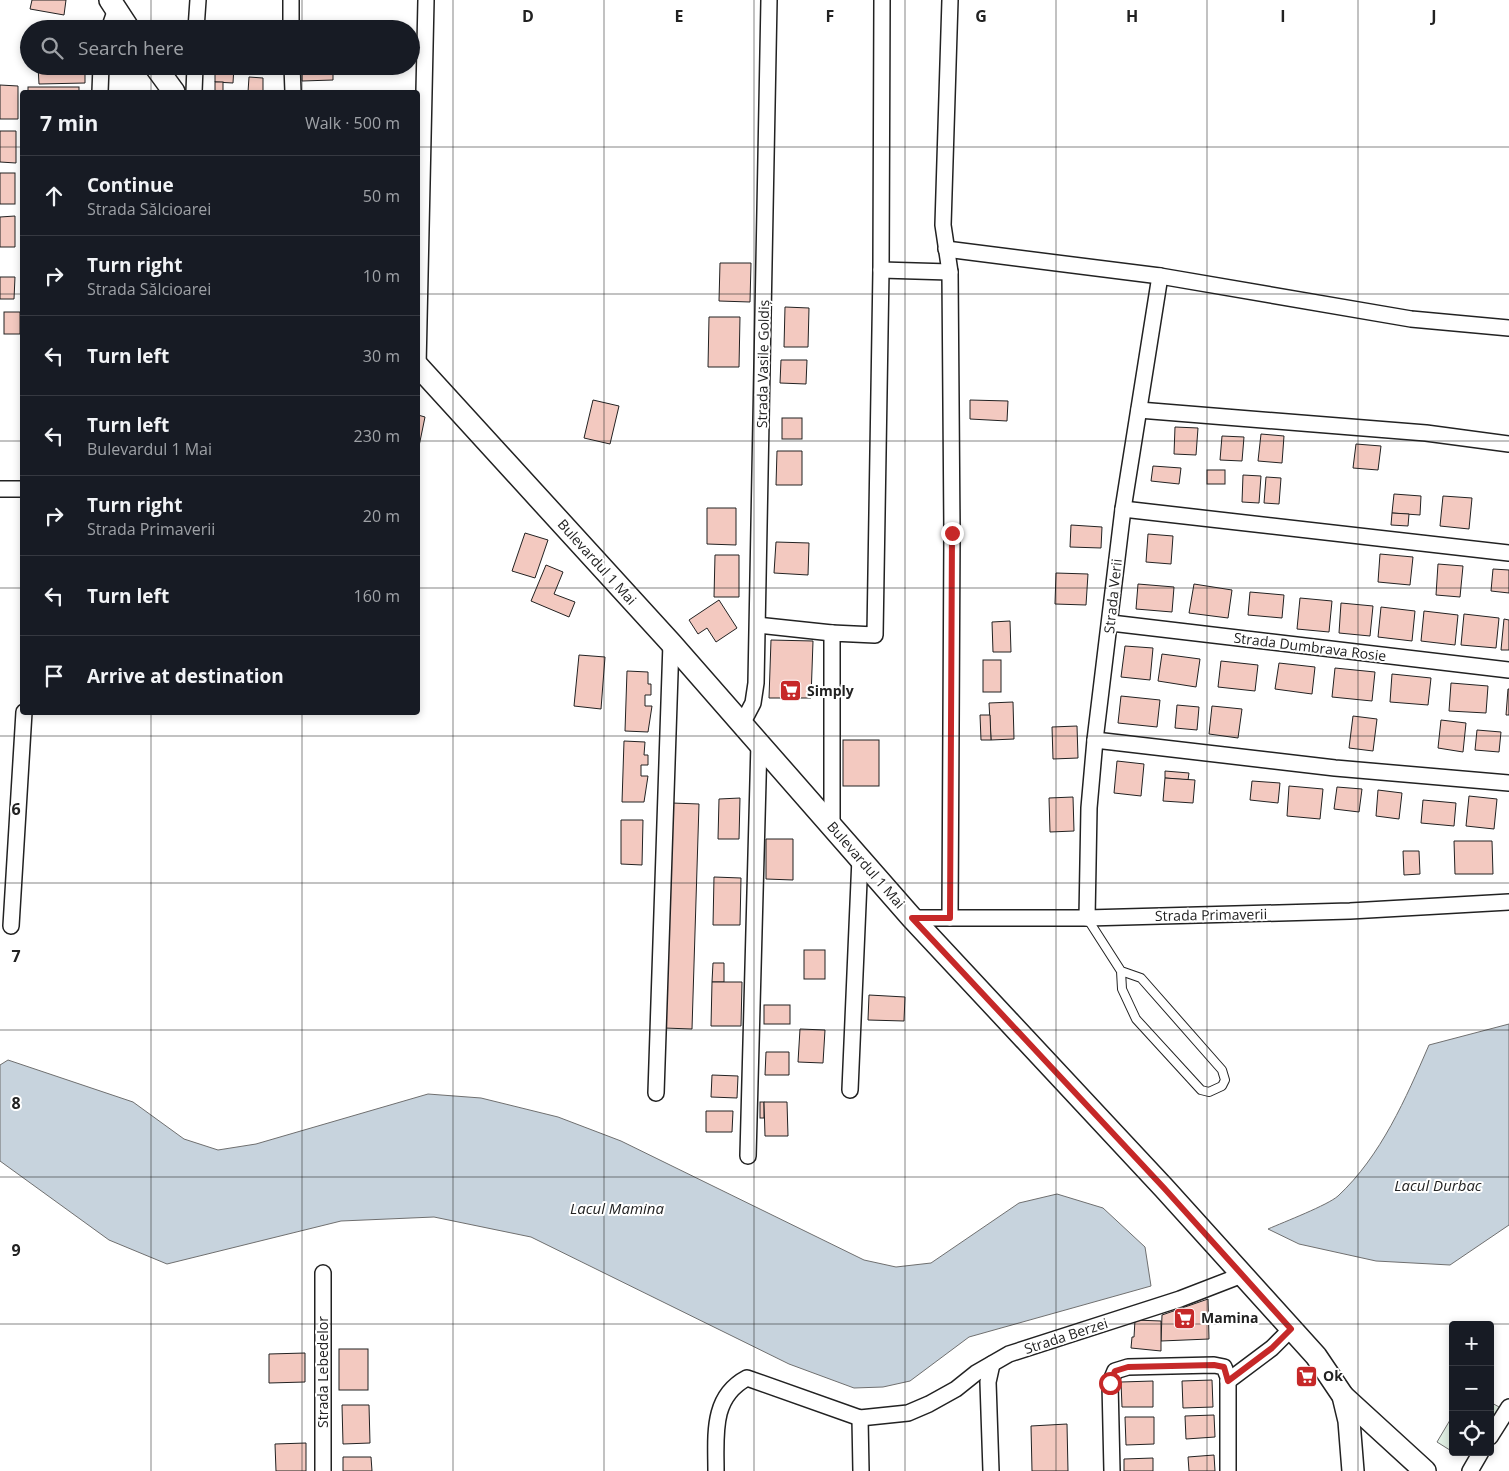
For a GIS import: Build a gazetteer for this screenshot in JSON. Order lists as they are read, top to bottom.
{
  "streets": {
    "main road": ["Bulevardul 1 Mai"],
    "street": [
      "Strada Vasile Goldiș",
      "Strada Verii",
      "Strada Dumbrava Rosie",
      "Strada Primaverii",
      "Strada Berzei",
      "Strada Lebedelor"
    ]
  },
  "crossings": [
    ["Strada Vasile Goldiș", "Bulevardul 1 Mai"],
    ["Bulevardul 1 Mai", "Strada Primaverii"],
    ["Bulevardul 1 Mai", "Strada Berzei"],
    ["Strada Verii", "Strada Dumbrava Rosie"],
    ["Strada Verii", "Strada Primaverii"]
  ],
  "water": ["Lacul Durbac", "Lacul Mamina"],
  "places": {
    "supermarket": ["Simply", "Mamina", "Ok"]
  },
  "page": {
    "search": "Search here",
    "heading": ["7 min", "Walk · 500 m"],
    "list": [
      ["Continue", "Strada Sălcioarei", "50 m"],
      ["Turn right", "Strada Sălcioarei", "10 m"],
      ["Turn left", "30 m"],
      ["Turn left", "Bulevardul 1 Mai", "230 m"],
      ["Turn right", "Strada Primaverii", "20 m"],
      ["Turn left", "160 m"],
      "Arrive at destination"
    ],
    "map_buttons": ["+", "−"]
  },
  "grid": {
    "columns": [
      "D",
      "E",
      "F",
      "G",
      "H",
      "I",
      "J"
    ],
    "rows": [
      "6",
      "7",
      "8",
      "9"
    ]
  }
}
